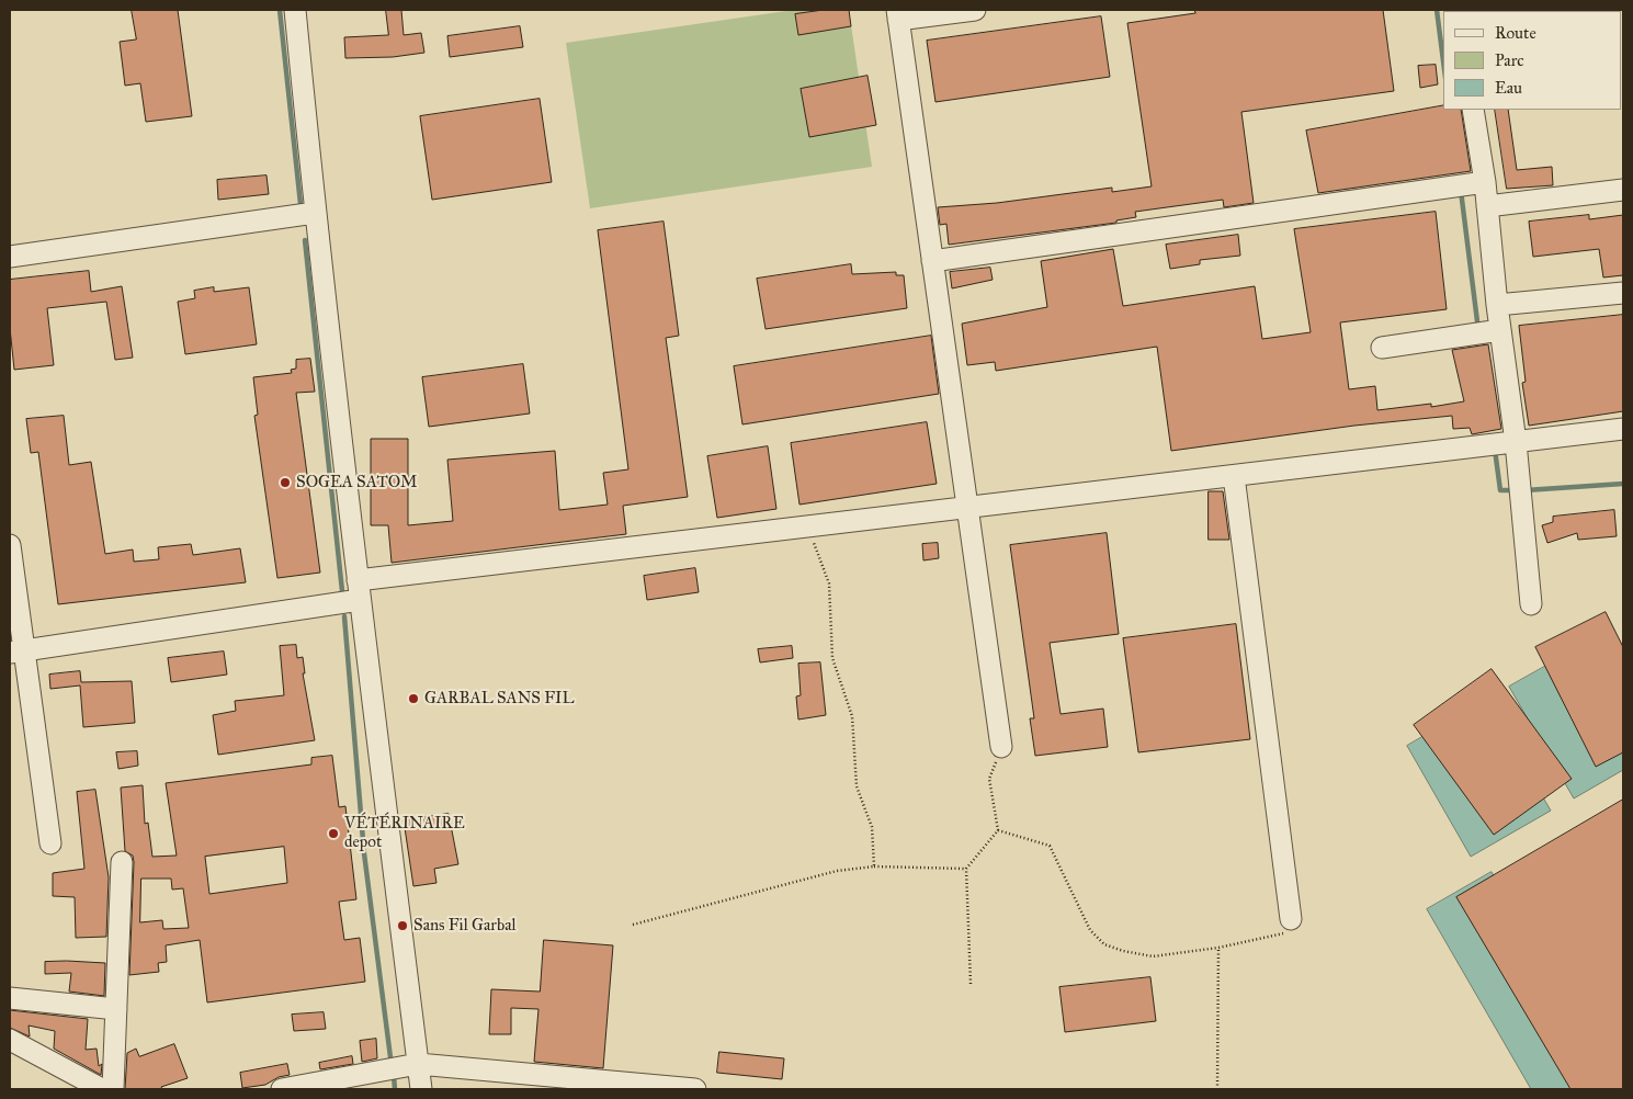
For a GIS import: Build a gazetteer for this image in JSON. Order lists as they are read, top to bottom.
{
  "places": [
    "SOGEA SATOM",
    "GARBAL SANS FIL",
    "VÉTÉRINAIRE depot",
    "Sans Fil Garbal"
  ],
  "legend": ["Route", "Parc", "Eau"]
}
